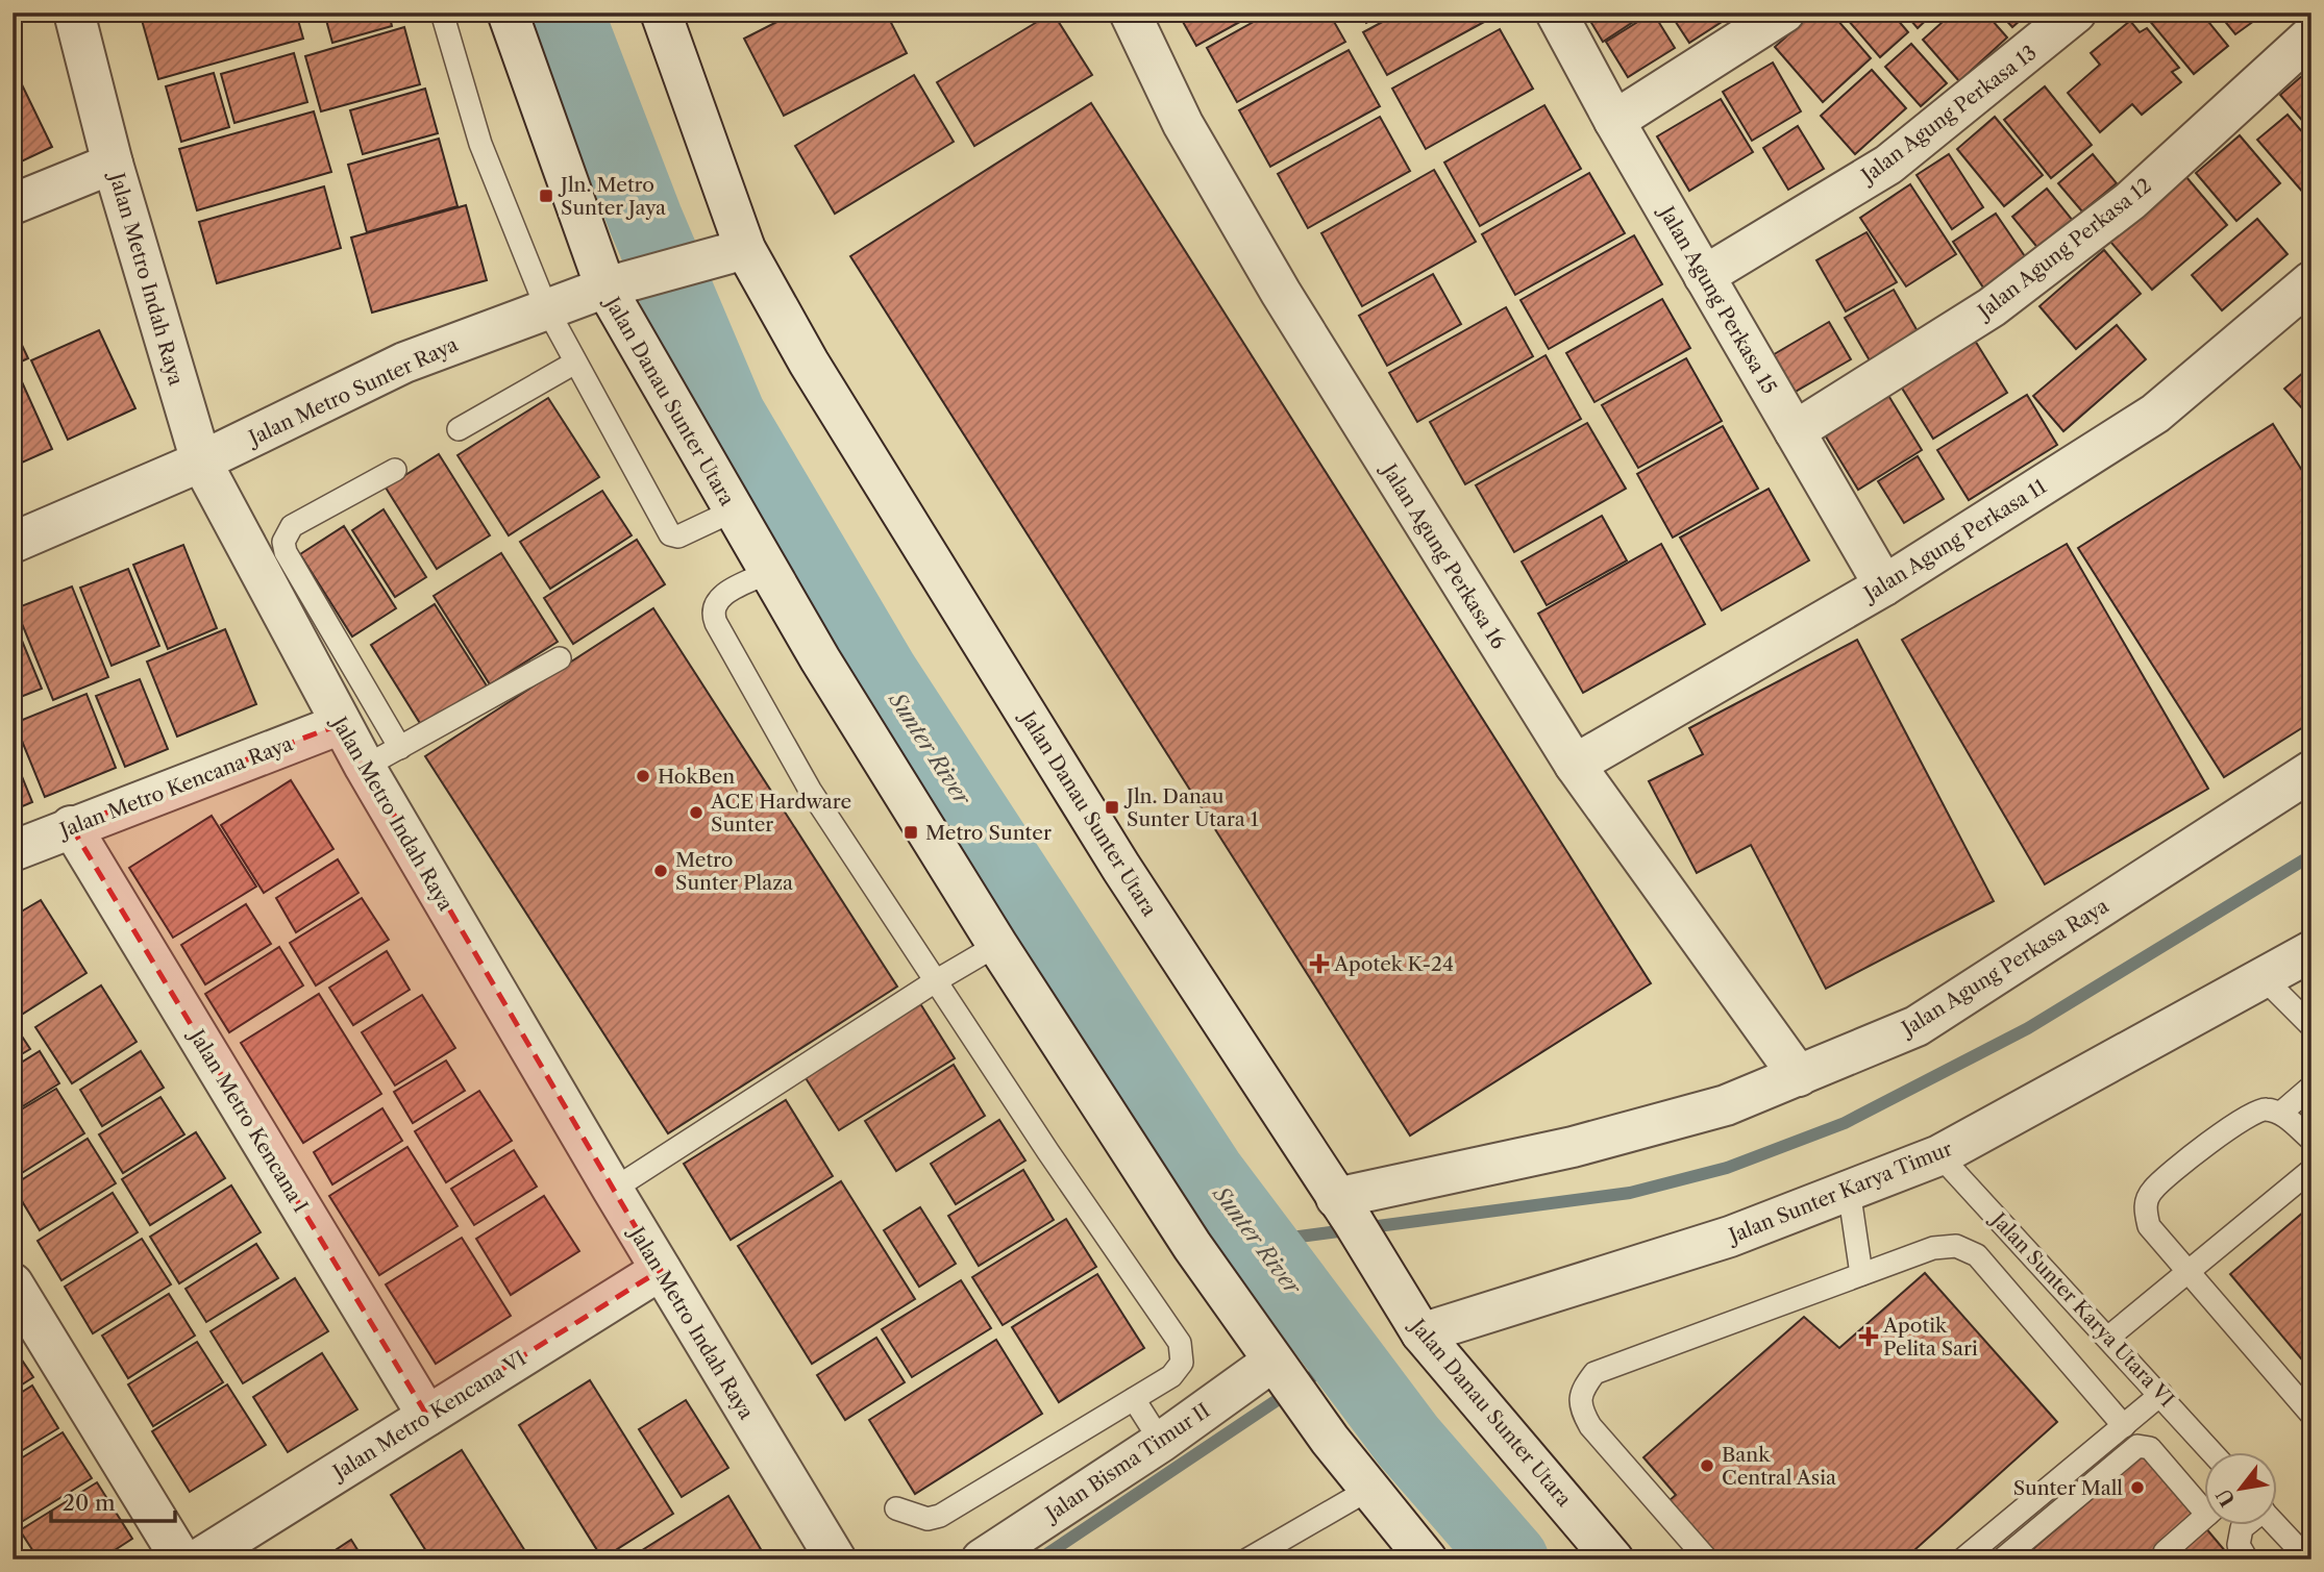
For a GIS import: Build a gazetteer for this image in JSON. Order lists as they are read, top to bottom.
{
  "streets": {
    "street": [
      "Jalan Agung Perkasa 13",
      "Jalan Agung Perkasa 12",
      "Jalan Metro Indah Raya",
      "Jalan Agung Perkasa 15",
      "Jalan Metro Sunter Raya",
      "Jalan Danau Sunter Utara",
      "Jalan Agung Perkasa 11",
      "Jalan Agung Perkasa 16",
      "Jalan Metro Kencana Raya",
      "Jalan Agung Perkasa Raya",
      "Jalan Metro Kencana I",
      "Jalan Sunter Karya Timur",
      "Jalan Metro Kencana VI",
      "Jalan Bisma Timur II"
    ],
    "lane": ["Jalan Sunter Karya Utara VI"]
  },
  "crossings": [
    ["Jalan Agung Perkasa 13", "Jalan Agung Perkasa 15"],
    ["Jalan Agung Perkasa 12", "Jalan Agung Perkasa 15"],
    ["Jalan Metro Indah Raya", "Jalan Metro Sunter Raya"],
    ["Jalan Metro Indah Raya", "Jalan Metro Kencana Raya"],
    ["Jalan Metro Indah Raya", "Jalan Metro Kencana VI"],
    ["Jalan Agung Perkasa 15", "Jalan Agung Perkasa 11"],
    ["Jalan Metro Sunter Raya", "Jalan Danau Sunter Utara"],
    ["Jalan Danau Sunter Utara", "Jalan Agung Perkasa Raya"],
    ["Jalan Danau Sunter Utara", "Jalan Sunter Karya Timur"],
    ["Jalan Danau Sunter Utara", "Jalan Bisma Timur II"],
    ["Jalan Agung Perkasa 11", "Jalan Agung Perkasa 16"],
    ["Jalan Agung Perkasa 16", "Jalan Agung Perkasa Raya"],
    ["Jalan Metro Kencana Raya", "Jalan Metro Kencana I"],
    ["Jalan Metro Kencana I", "Jalan Metro Kencana VI"],
    ["Jalan Sunter Karya Timur", "Jalan Sunter Karya Utara VI"]
  ],
  "water": ["Sunter River"],
  "places": {
    "transit": ["Jln. Metro Sunter Jaya", "Jln. Danau Sunter Utara 1", "Metro Sunter"],
    "other": [
      "HokBen",
      "ACE Hardware Sunter",
      "Metro Sunter Plaza",
      "Bank Central Asia",
      "Sunter Mall"
    ],
    "health": ["Apotek K-24", "Apotik Pelita Sari"]
  },
  "scale_bar": "20 m",
  "north": "bottom left"
}
